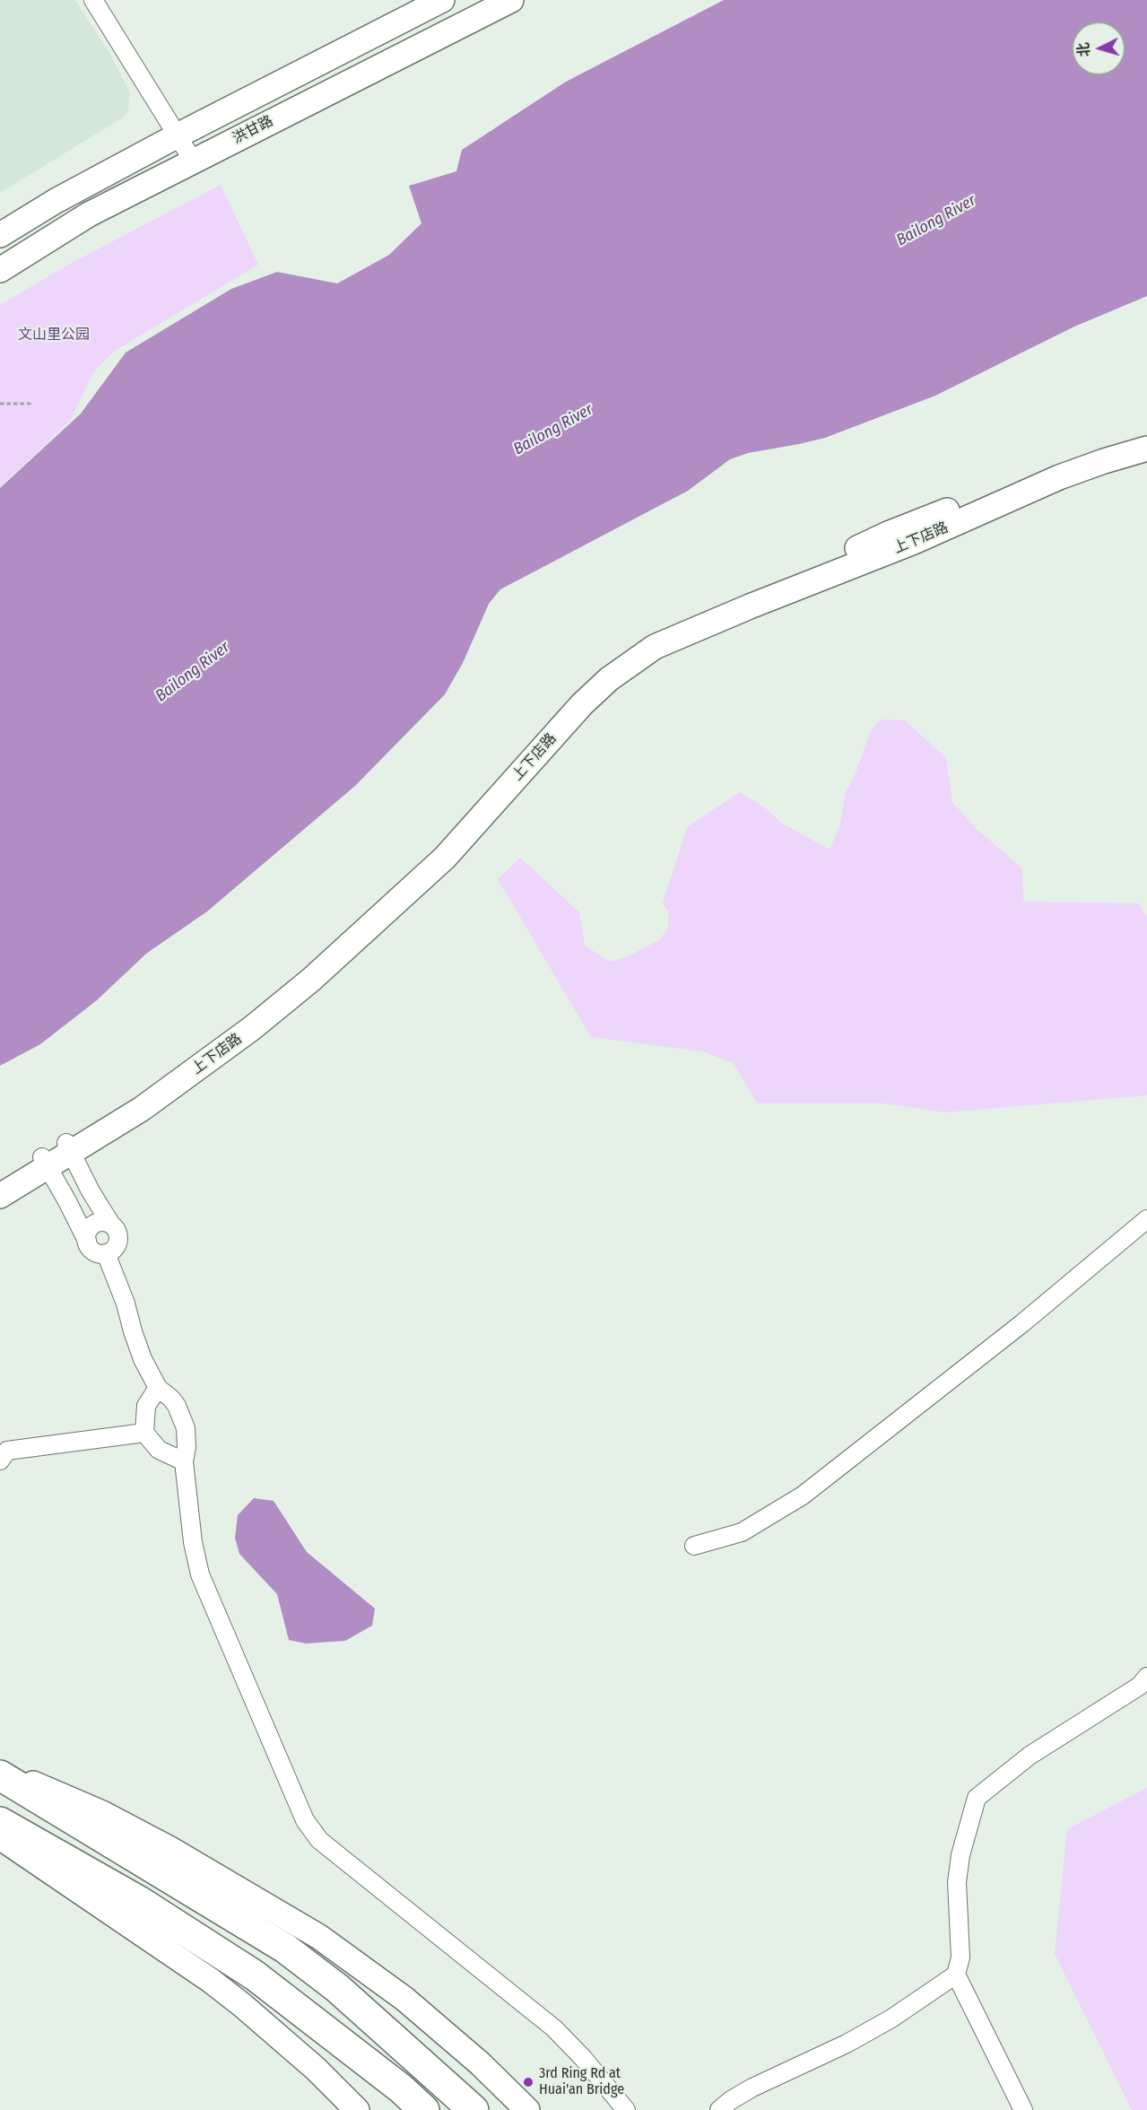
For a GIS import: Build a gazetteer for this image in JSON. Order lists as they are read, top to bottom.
{
  "streets": {
    "main road": ["洪甘路", "上下店路"]
  },
  "water": ["Bailong River"],
  "parks": ["文山里公园"],
  "places": ["3rd Ring Rd at Huai'an Bridge"],
  "north": "left"
}
